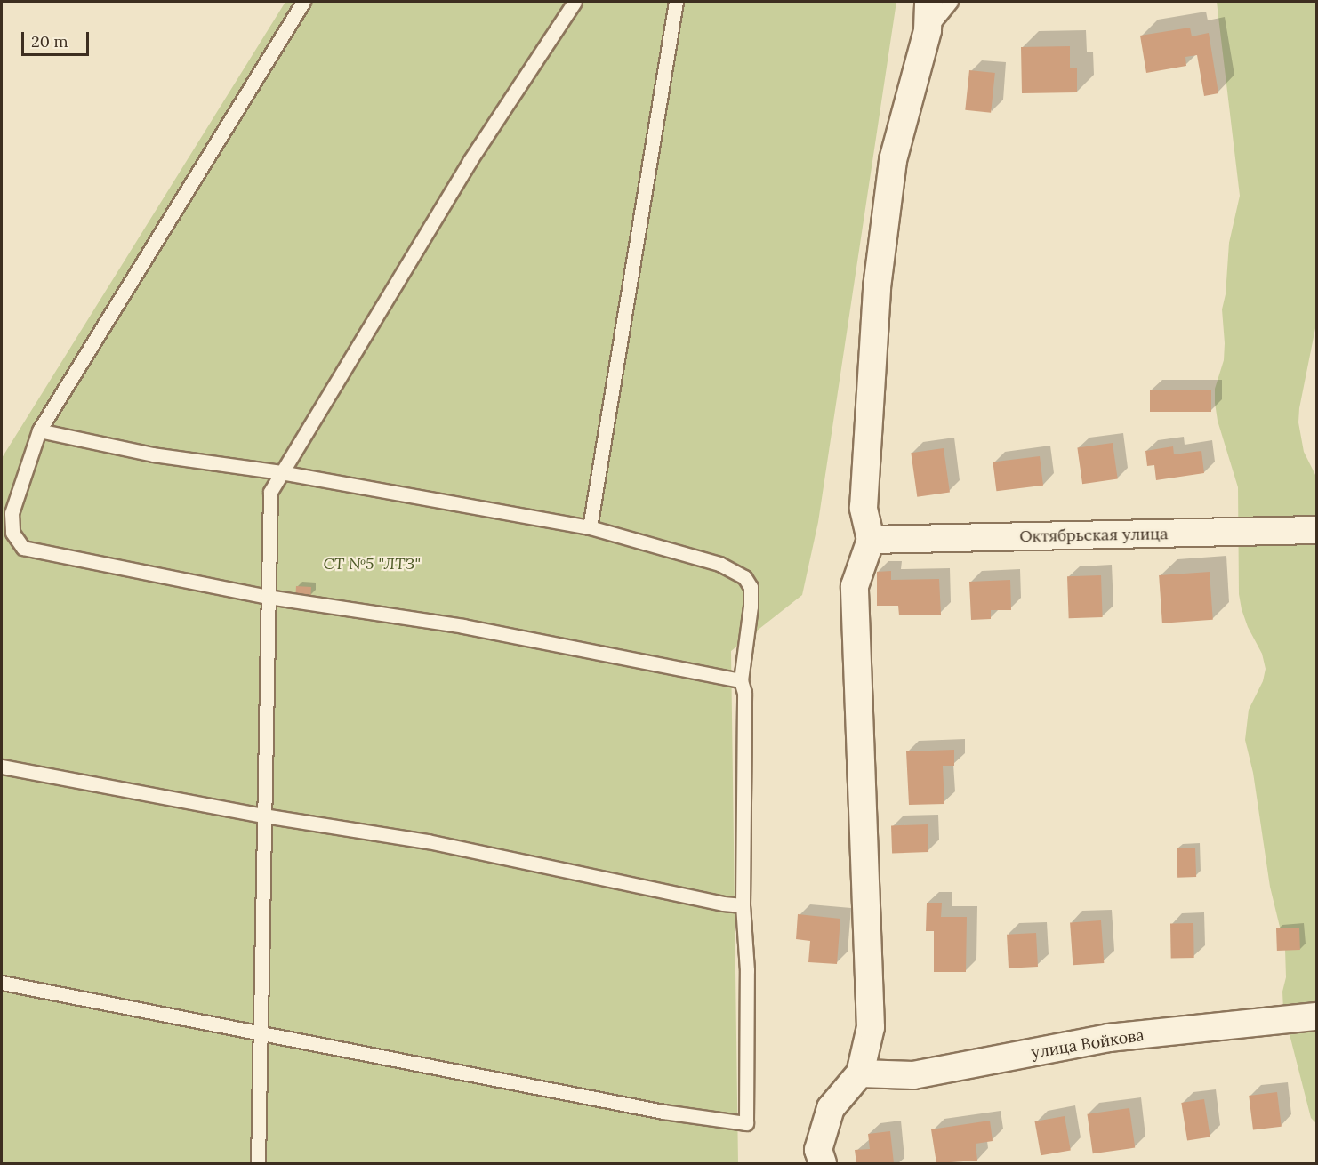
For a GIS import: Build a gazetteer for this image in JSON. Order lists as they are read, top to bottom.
{
  "streets": {
    "street": ["Октябрьская улица", "улица Войкова"]
  },
  "parks": ["СТ №5 \"ЛТЗ\""],
  "scale_bar": "20 m"
}
